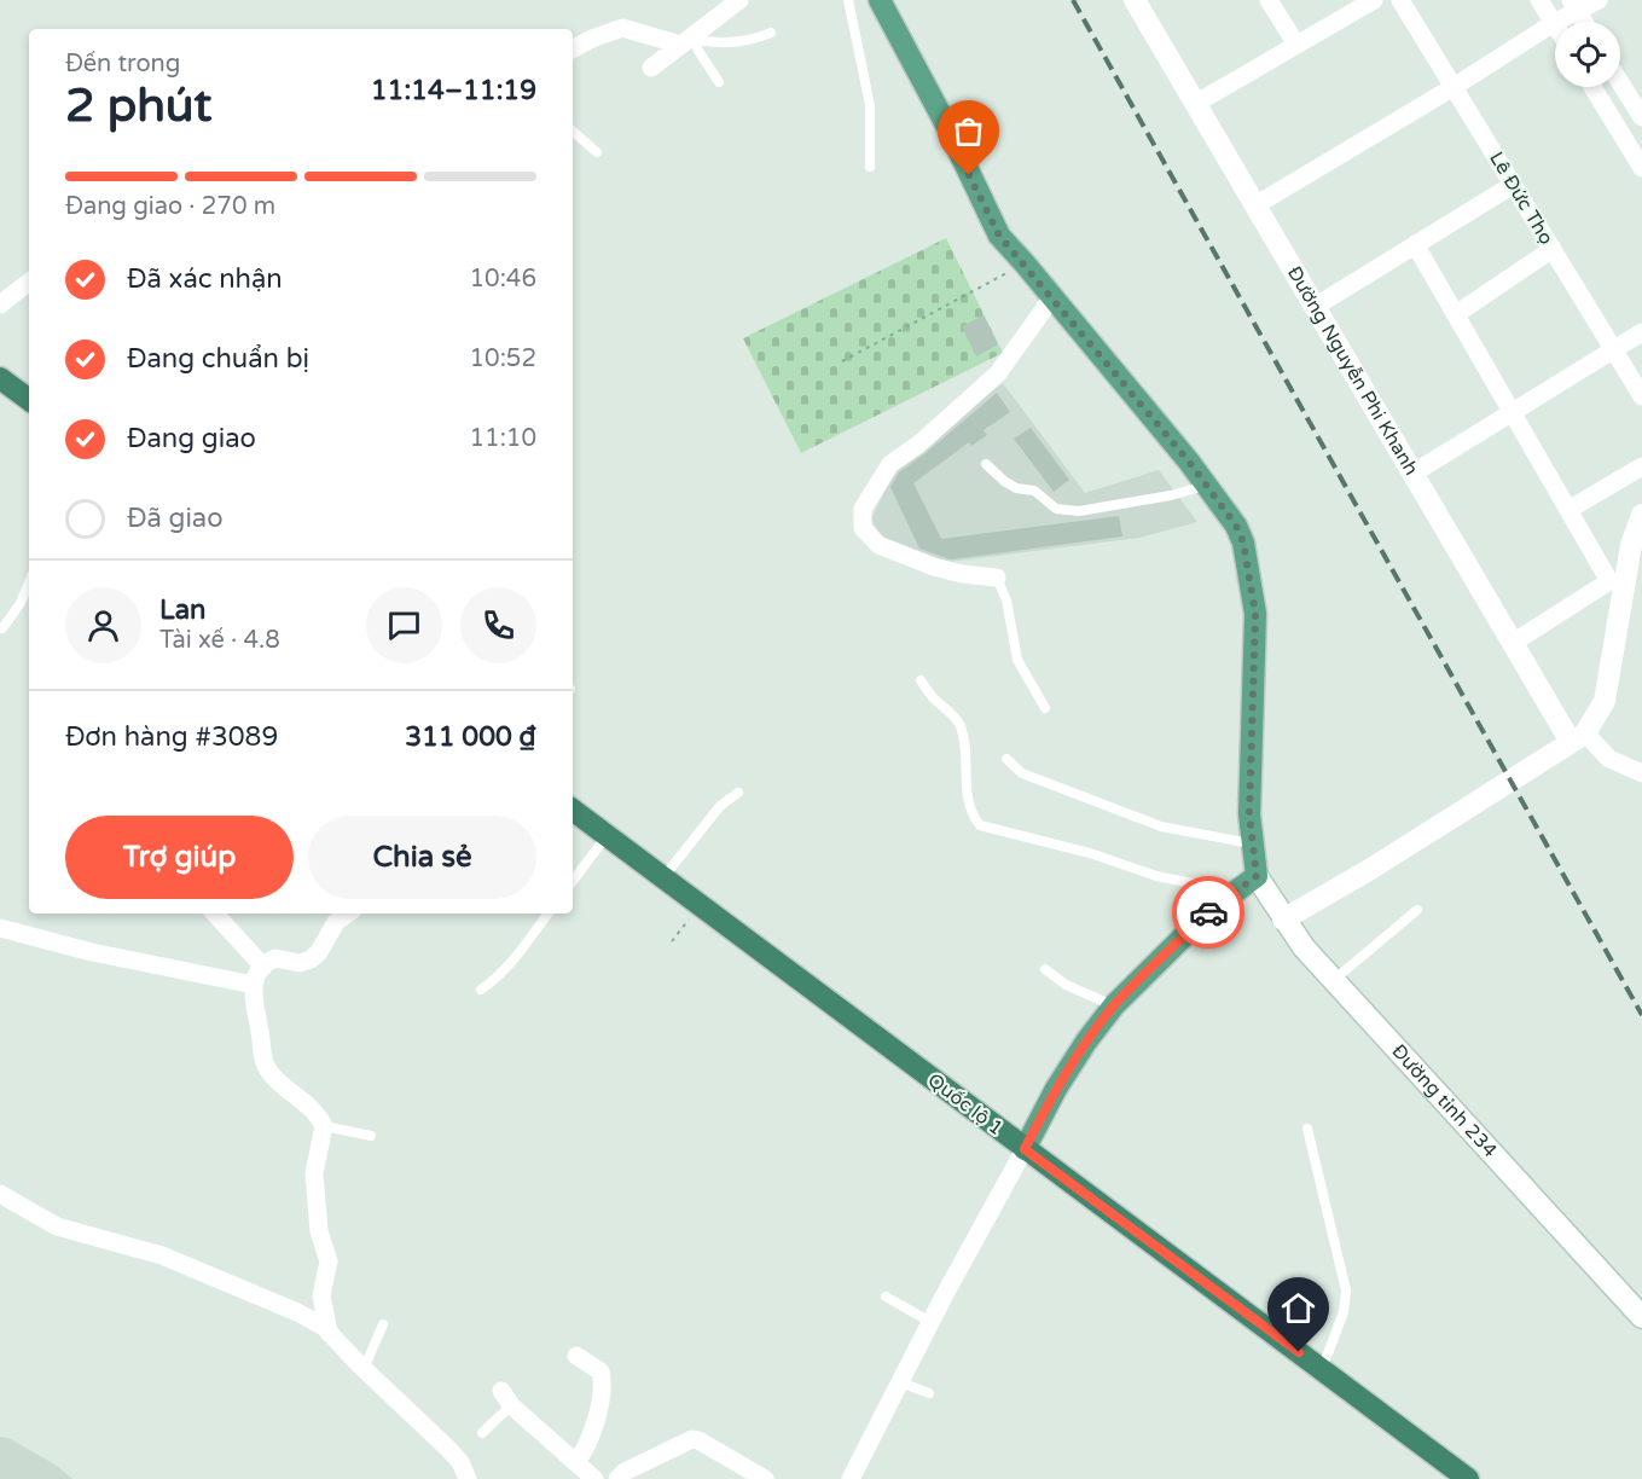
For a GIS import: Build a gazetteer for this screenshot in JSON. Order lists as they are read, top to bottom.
{
  "streets": {
    "highway": ["Quốc lộ 1"],
    "street": ["Lê Đức Thọ", "Đường Nguyễn Phi Khanh", "Đường tỉnh 234"]
  },
  "page": {
    "heading": ["2 phút", "Đến trong", "11:14–11:19"],
    "panel": [
      "Lan",
      "Tài xế · 4.8",
      "Đơn hàng #3089",
      "311 000 ₫"
    ],
    "bar": "Đang giao · 270 m",
    "list": [
      ["Đã xác nhận", "10:46"],
      ["Đang chuẩn bị", "10:52"],
      ["Đang giao", "11:10"],
      "Đã giao"
    ],
    "buttons": ["Trợ giúp", "Chia sẻ"]
  }
}
